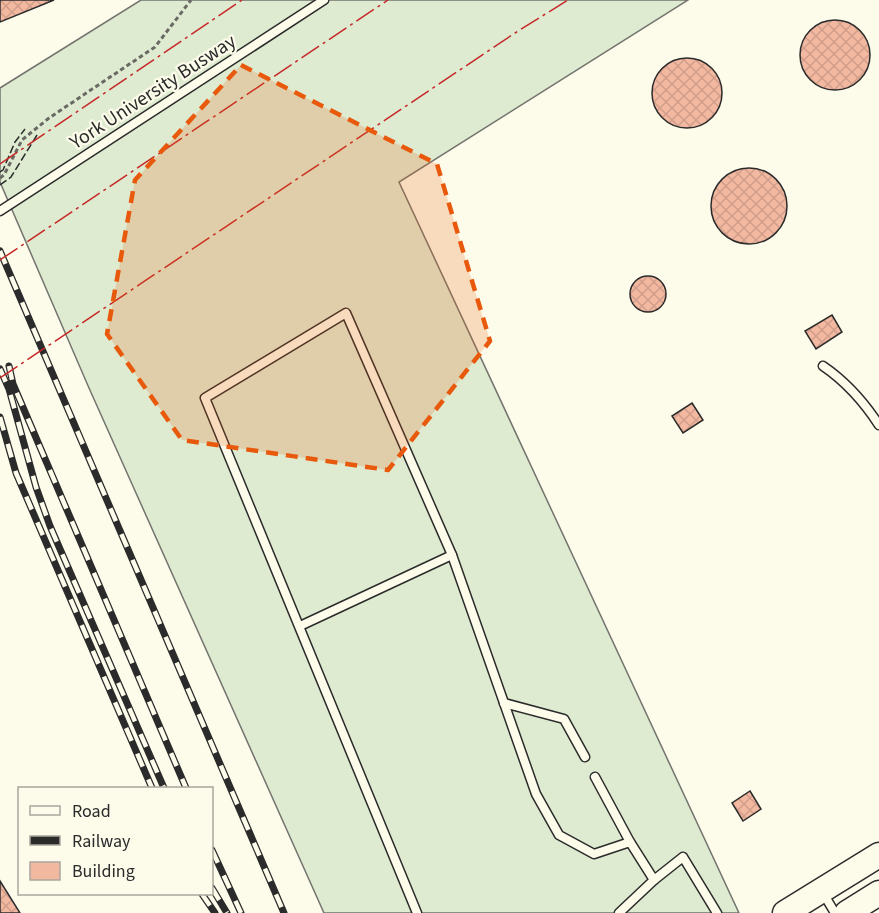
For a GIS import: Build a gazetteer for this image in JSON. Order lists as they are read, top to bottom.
{
  "streets": {
    "lane": ["York University Busway"]
  },
  "legend": ["Road", "Railway", "Building"]
}
